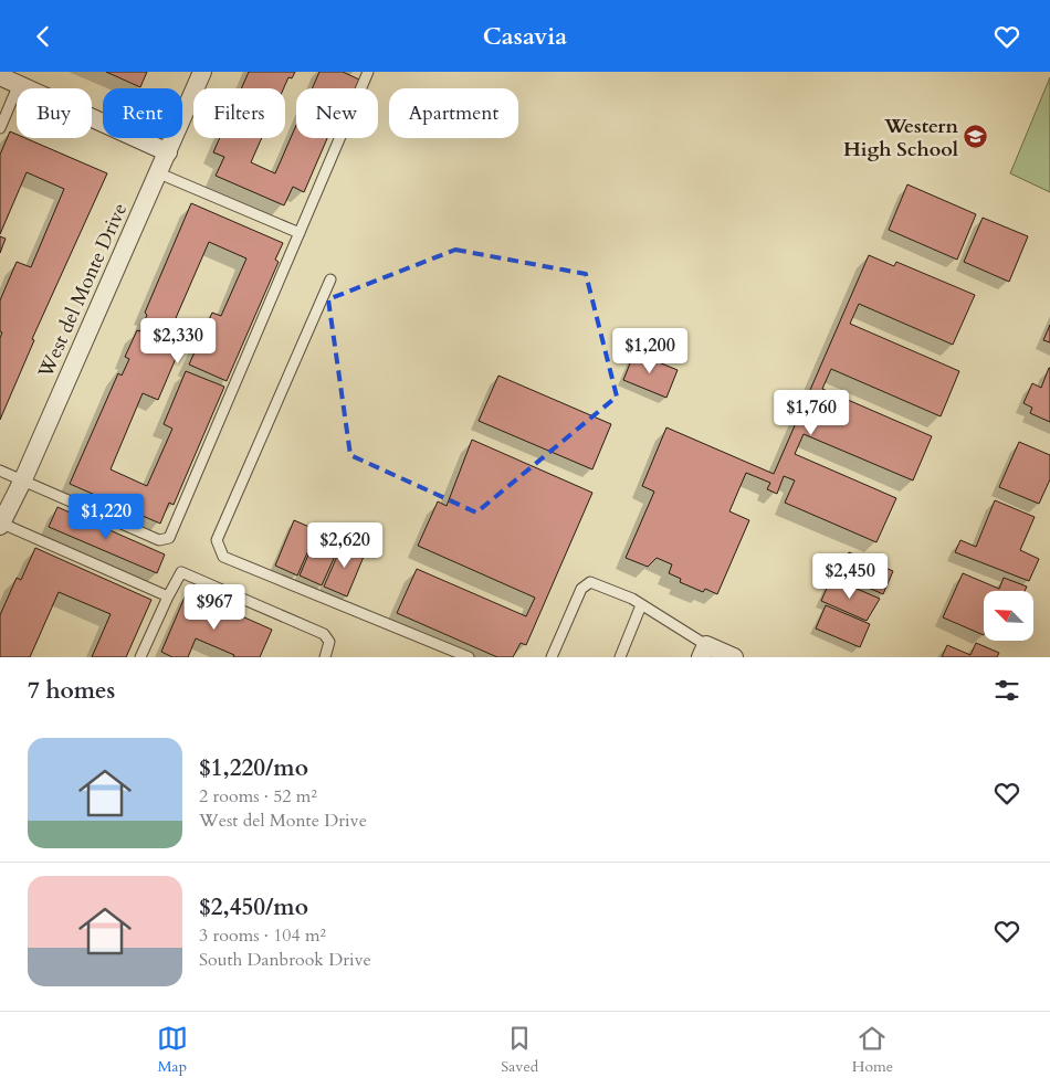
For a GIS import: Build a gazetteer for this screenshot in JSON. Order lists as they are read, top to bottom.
{
  "streets": {
    "street": ["West del Monte Drive"]
  },
  "places": {
    "school or university": ["Western High School"]
  },
  "north": "top left",
  "page": {
    "header": "Casavia",
    "chip": [
      "Buy",
      "Rent",
      "Filters",
      "New",
      "Apartment"
    ],
    "price": [
      "$2,330",
      "$1,200",
      "$1,760",
      "$1,220",
      "$2,620",
      "$2,450",
      "$967"
    ],
    "heading": "7 homes",
    "list": [
      {
        "name": "$1,220/mo",
        "note": "2 rooms · 52 m² · West del Monte Drive"
      },
      {
        "name": "$2,450/mo",
        "note": "3 rooms · 104 m² · South Danbrook Drive"
      }
    ],
    "tabs": ["Map", "Saved", "Home"]
  }
}
